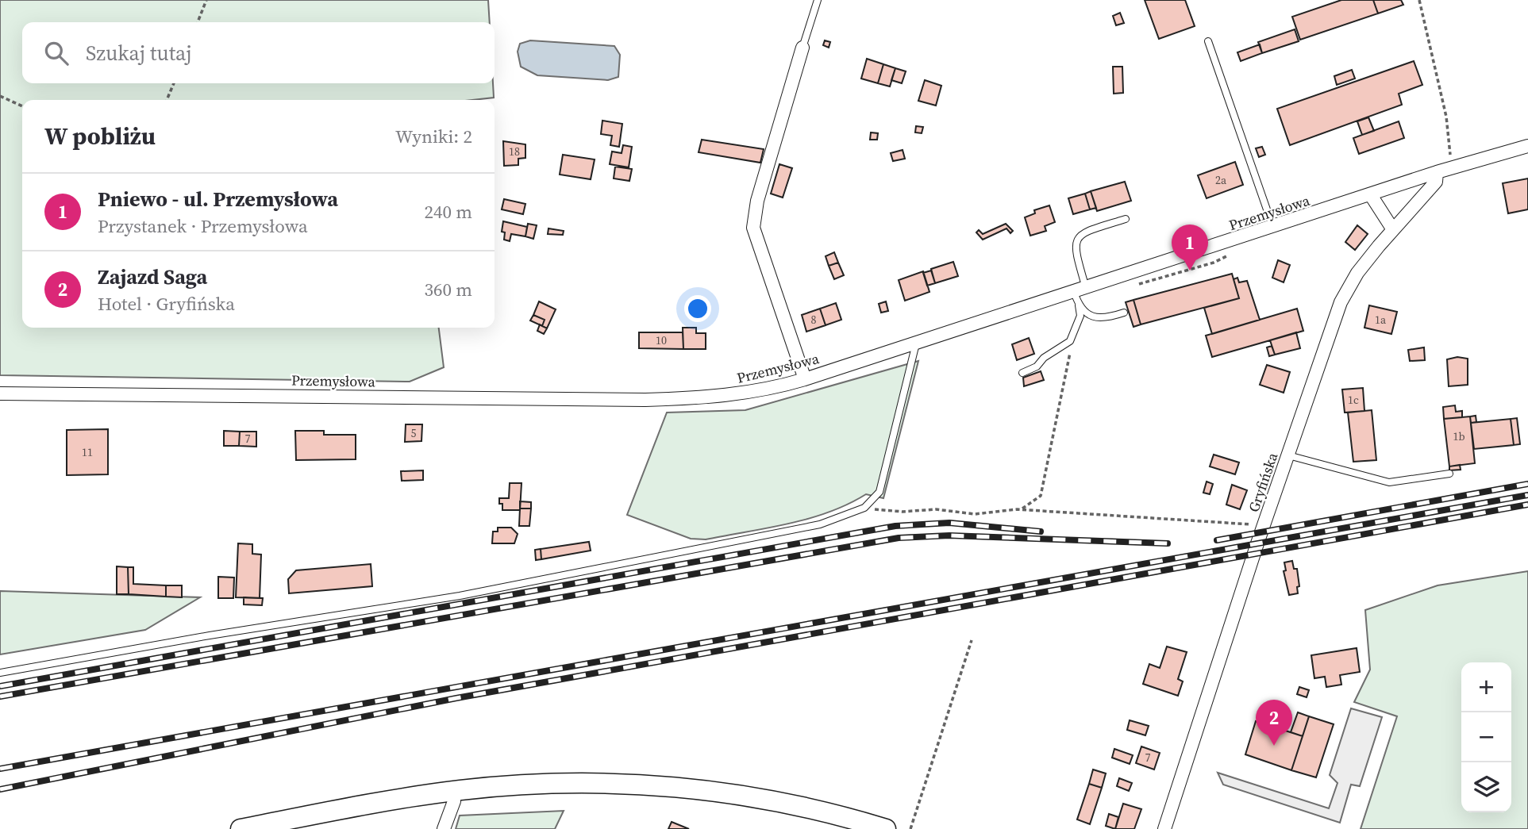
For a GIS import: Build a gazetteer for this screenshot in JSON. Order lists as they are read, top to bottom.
{
  "streets": {
    "street": ["Przemysłowa", "Gryfińska"]
  },
  "crossings": [
    ["Przemysłowa", "Gryfińska"]
  ],
  "house_numbers": [
    "18",
    "2a",
    "8",
    "1a",
    "10",
    "1c",
    "5",
    "1b",
    "7",
    "11",
    "7"
  ],
  "page": {
    "search": "Szukaj tutaj",
    "heading": ["W pobliżu", "Wyniki: 2"],
    "list": [
      {
        "mark": "1",
        "name": "Pniewo - ul. Przemysłowa",
        "note": "Przystanek · Przemysłowa",
        "value": "240 m"
      },
      {
        "mark": "2",
        "name": "Zajazd Saga",
        "note": "Hotel · Gryfińska",
        "value": "360 m"
      }
    ],
    "pins": ["1", "2"],
    "map_buttons": ["+", "−"]
  }
}
